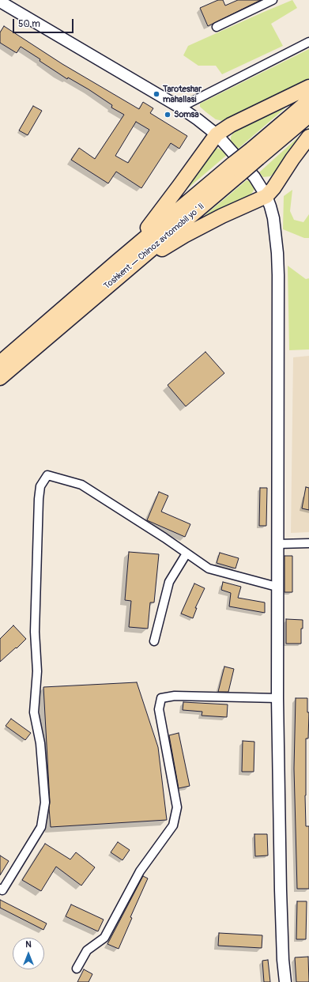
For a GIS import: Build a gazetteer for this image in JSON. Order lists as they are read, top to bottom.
{
  "streets": {
    "highway": ["Toshkent — Chinoz avtomobil yoʻli"]
  },
  "places": ["Taroteshar mahallasi", "Somsa"],
  "scale_bar": "50 m",
  "north": "top"
}
